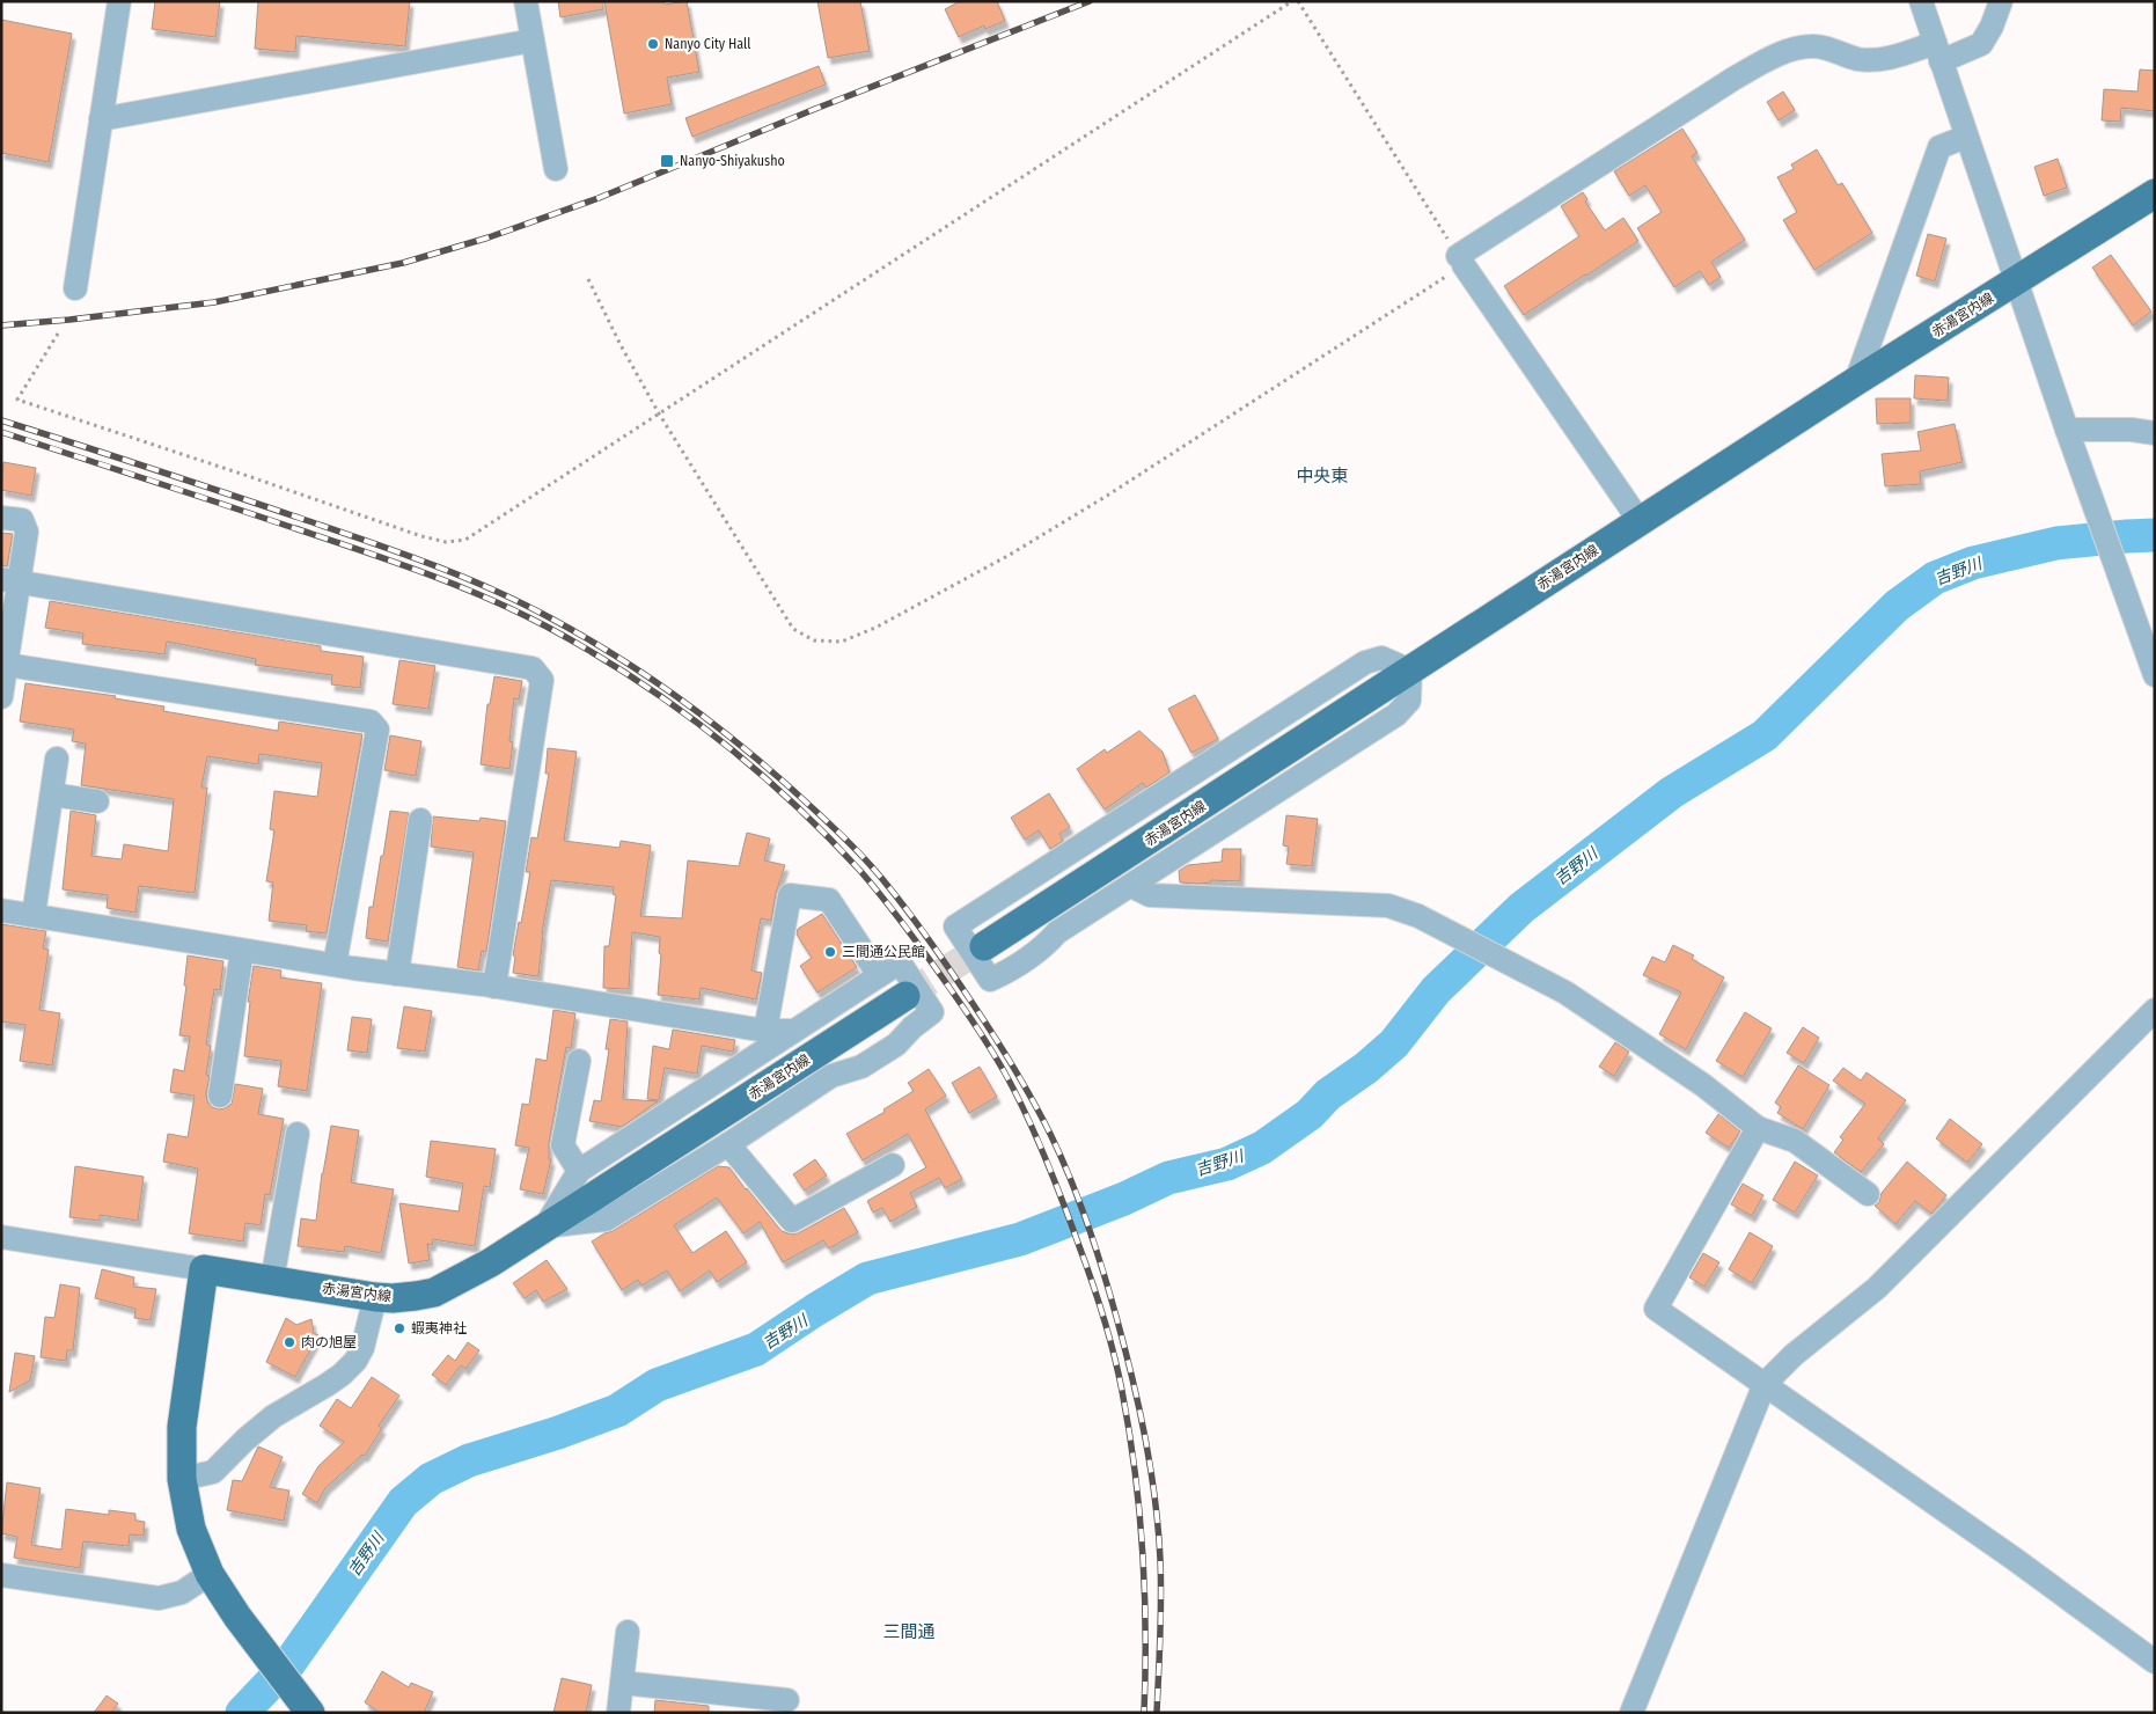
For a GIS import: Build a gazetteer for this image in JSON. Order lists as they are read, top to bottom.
{
  "streets": {
    "main road": ["赤湯宮内線"]
  },
  "districts": ["中央東", "三間通"],
  "water": ["吉野川"],
  "places": {
    "other": [
      "Nanyo City Hall",
      "三間通公民館",
      "蝦夷神社",
      "肉の旭屋"
    ],
    "transit": ["Nanyo-Shiyakusho"]
  }
}
